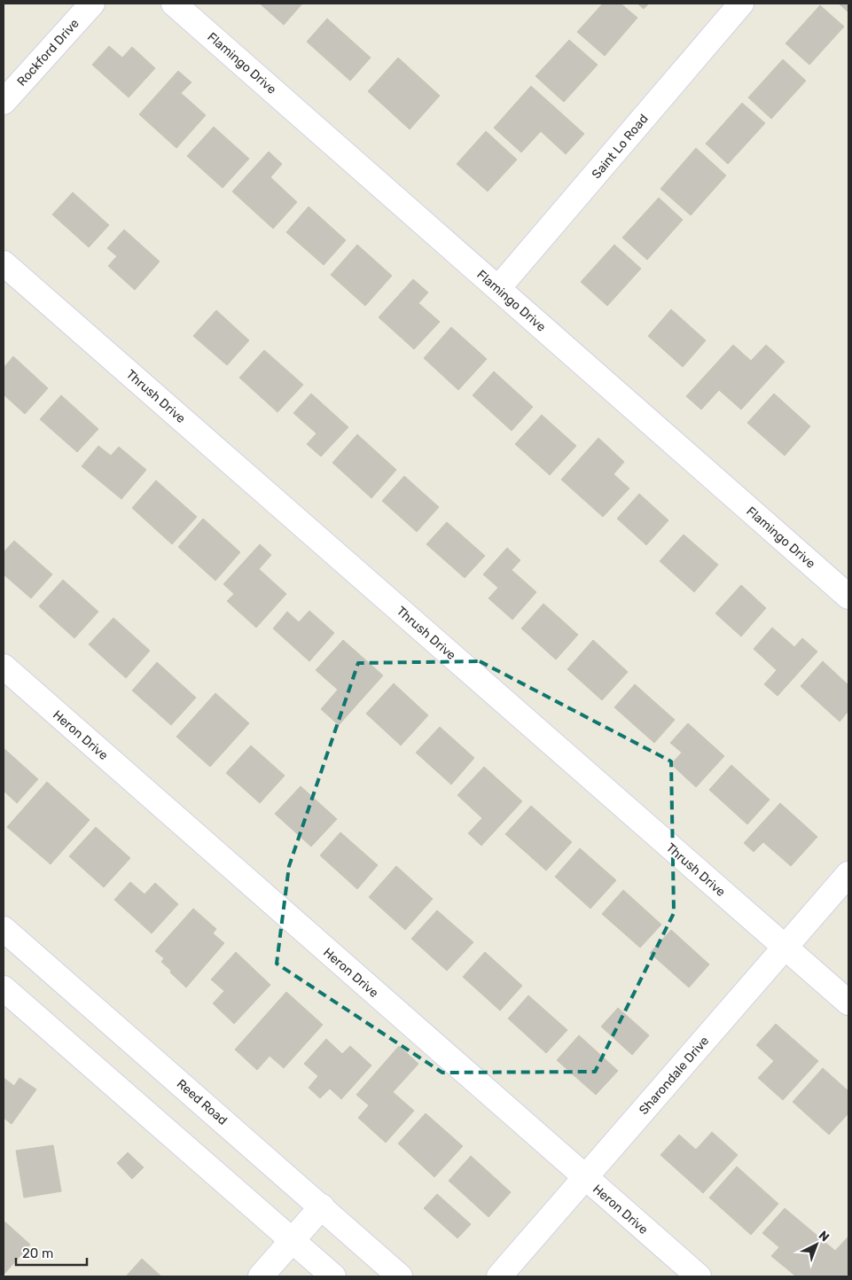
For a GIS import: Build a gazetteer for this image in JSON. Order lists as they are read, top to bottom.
{
  "streets": {
    "street": [
      "Rockford Drive",
      "Flamingo Drive",
      "Saint Lo Road",
      "Thrush Drive",
      "Heron Drive",
      "Sharondale Drive",
      "Reed Road"
    ]
  },
  "crossings": [
    ["Flamingo Drive", "Saint Lo Road"],
    ["Thrush Drive", "Sharondale Drive"],
    ["Heron Drive", "Sharondale Drive"]
  ],
  "scale_bar": "20 m",
  "north": "top right"
}
